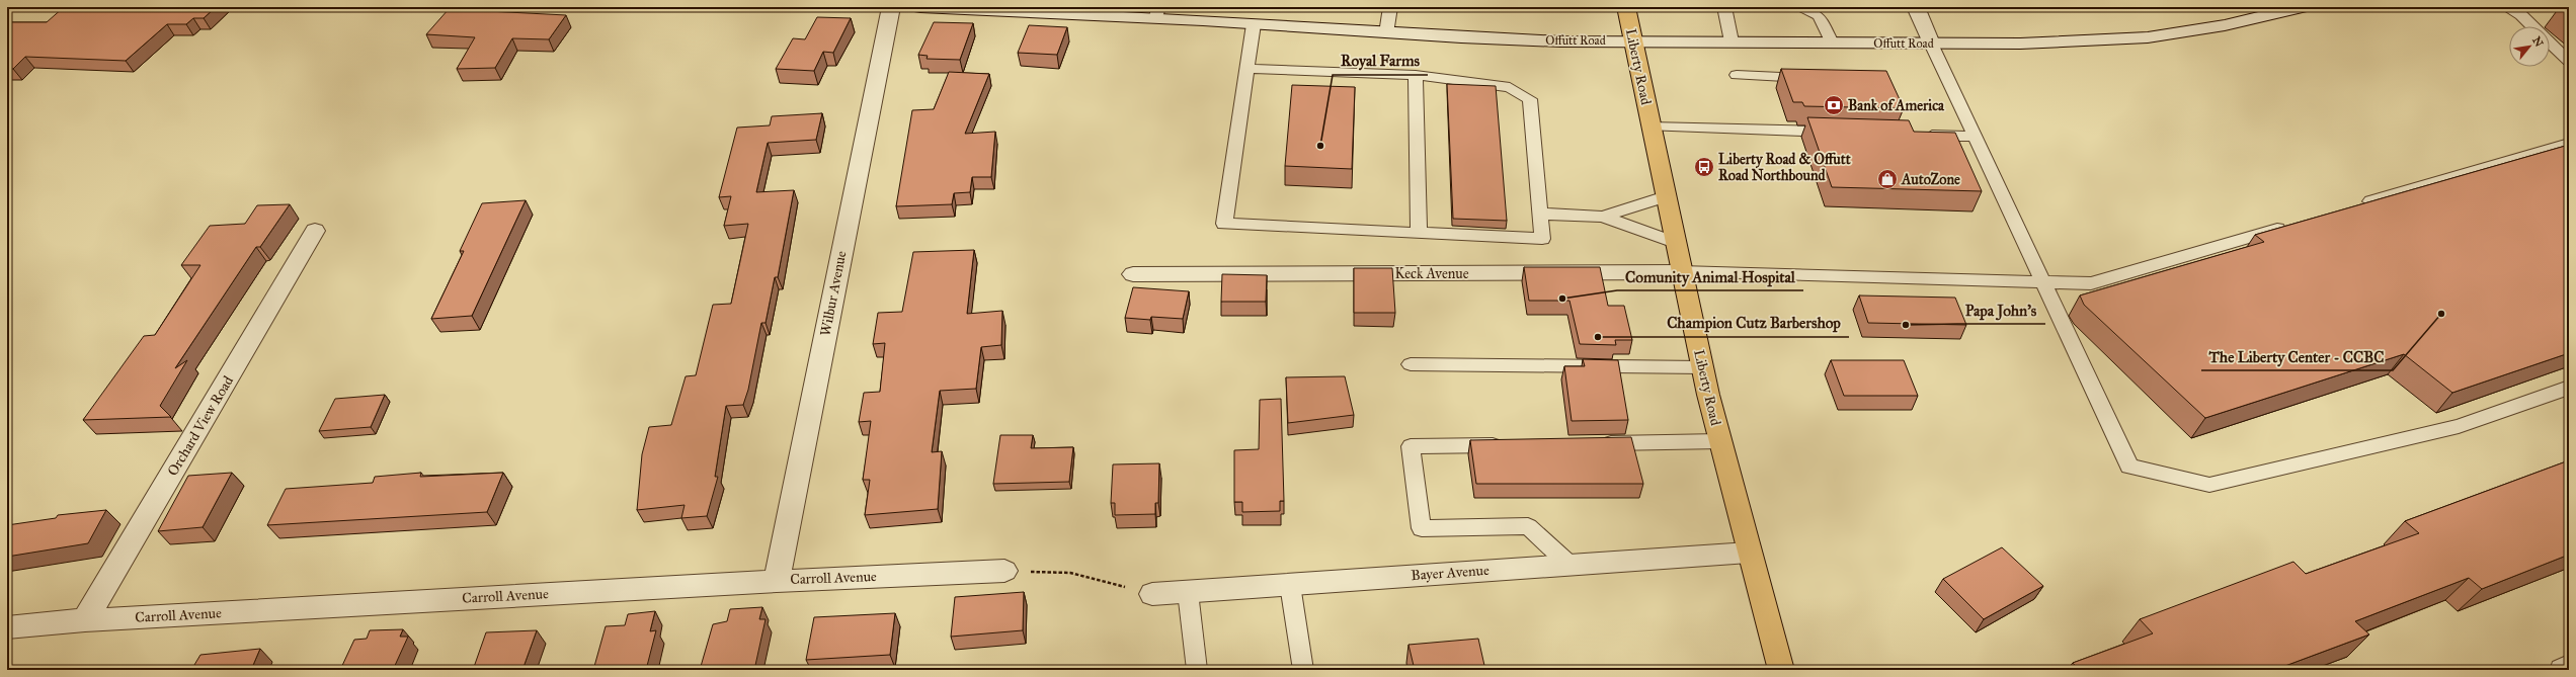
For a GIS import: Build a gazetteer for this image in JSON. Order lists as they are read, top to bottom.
{
  "streets": {
    "main road": ["Liberty Road"],
    "street": [
      "Offutt Road",
      "Keck Avenue",
      "Wilbur Avenue",
      "Orchard View Road",
      "Bayer Avenue",
      "Carroll Avenue"
    ]
  },
  "crossings": [
    ["Offutt Road", "Liberty Road"],
    ["Liberty Road", "Keck Avenue"],
    ["Liberty Road", "Bayer Avenue"],
    ["Wilbur Avenue", "Carroll Avenue"],
    ["Orchard View Road", "Carroll Avenue"]
  ],
  "places": {
    "bank": ["Bank of America"],
    "other": [
      "Royal Farms",
      "Comunity Animal Hospital",
      "The Liberty Center - CCBC",
      "Papa John's",
      "Champion Cutz Barbershop"
    ],
    "bus stop": ["Liberty Road & Offutt Road Northbound"],
    "shop": ["AutoZone"]
  },
  "north": "top right"
}
